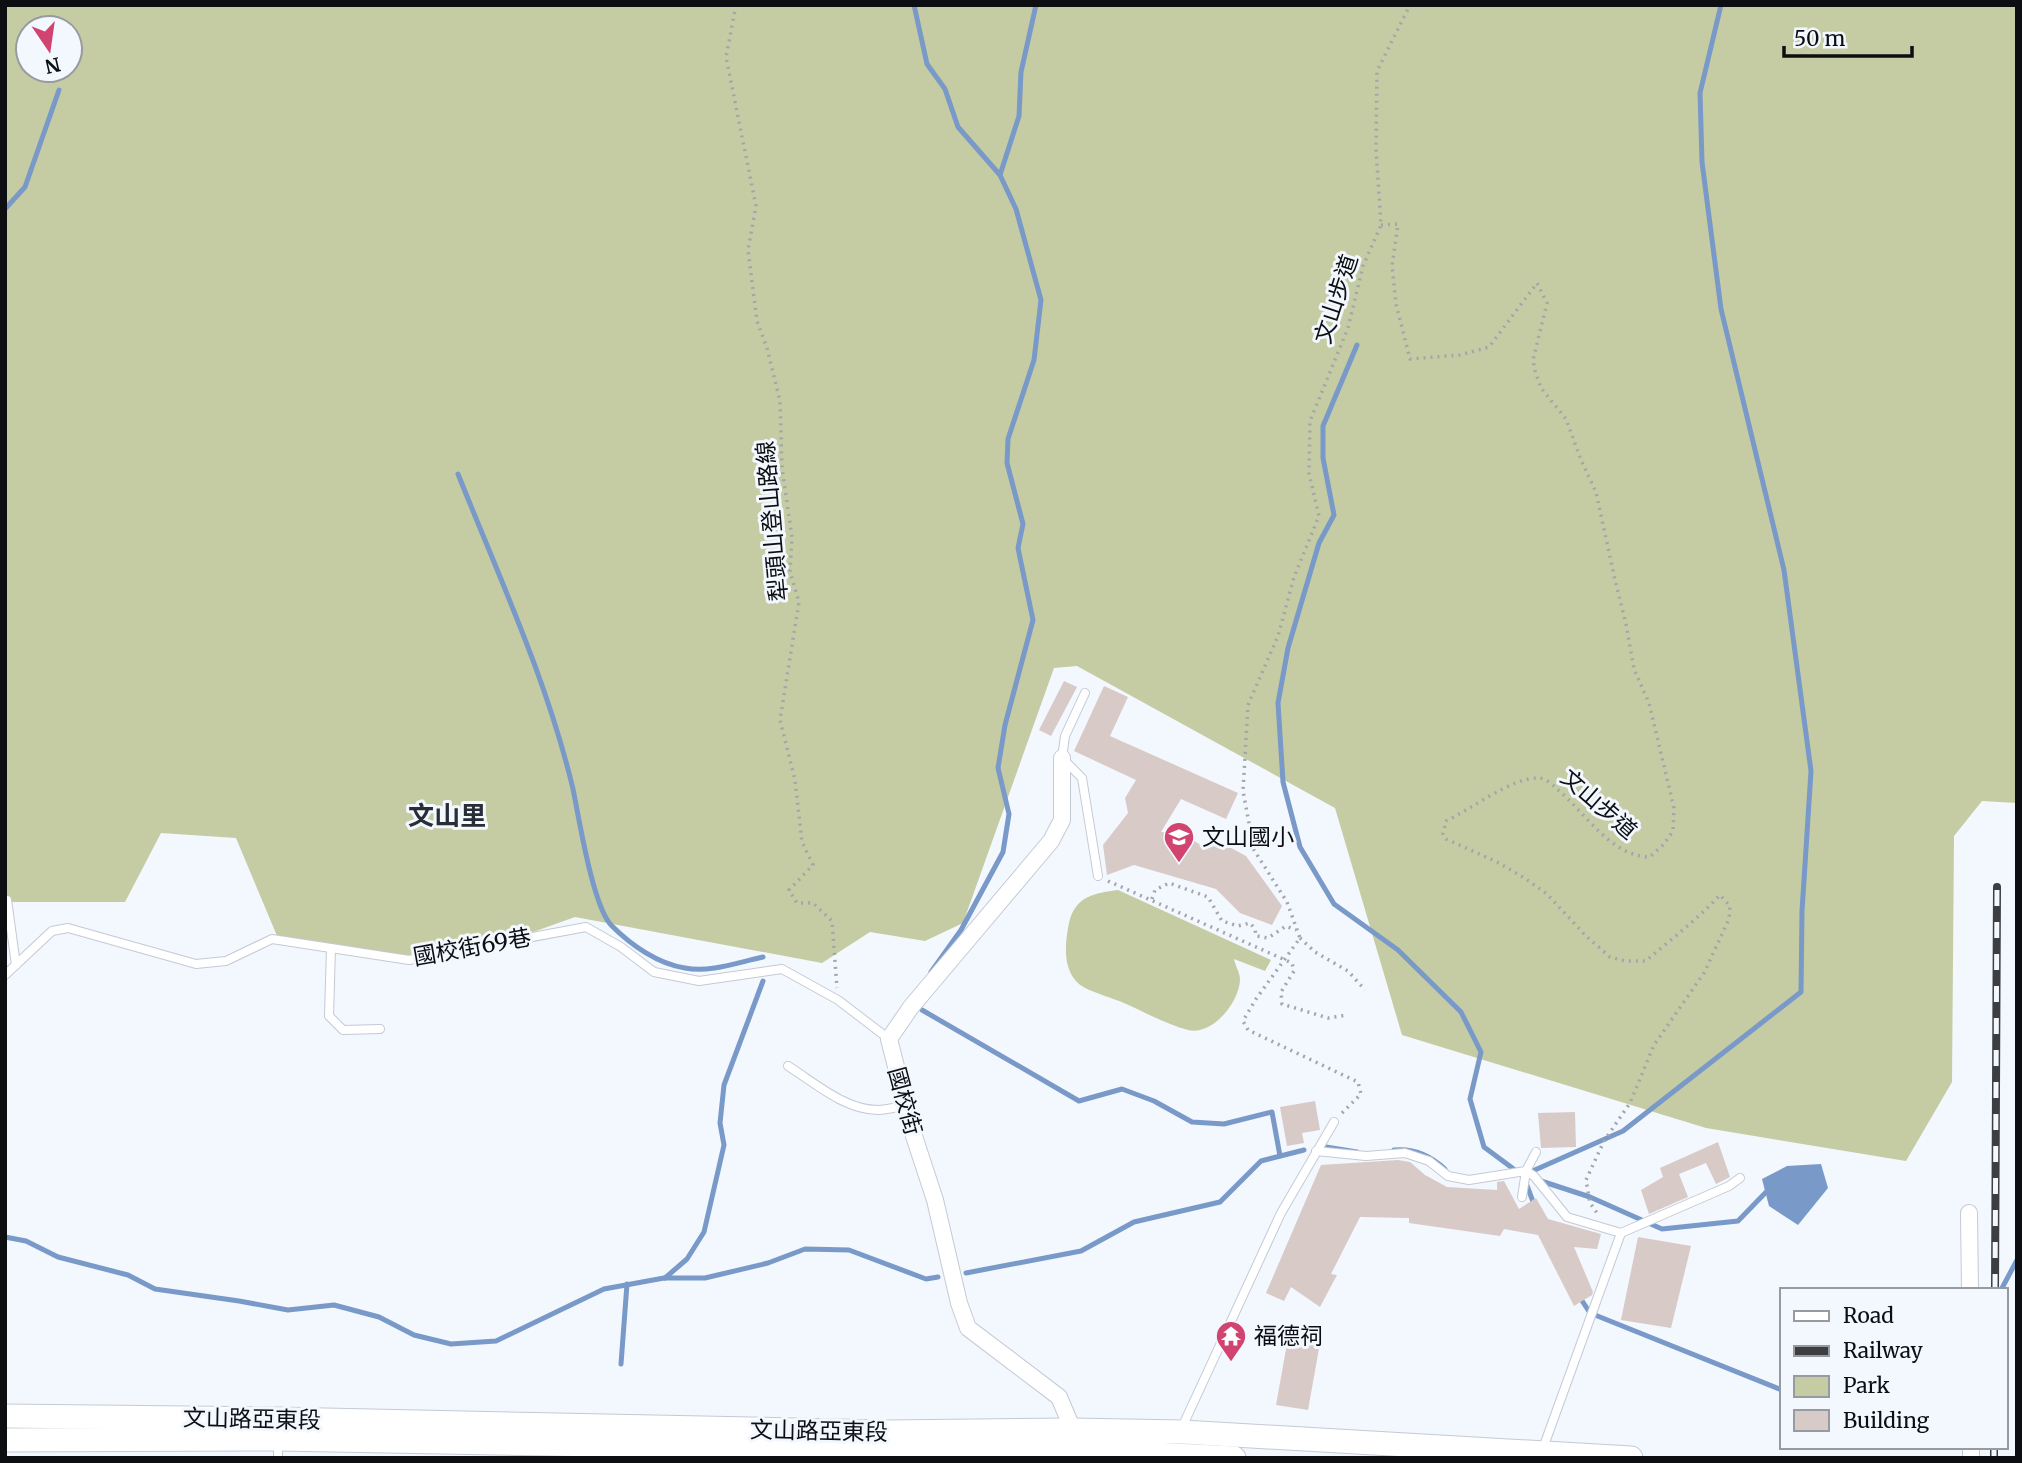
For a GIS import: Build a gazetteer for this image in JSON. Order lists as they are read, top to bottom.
{
  "streets": {
    "main road": ["文山路亞東段"],
    "street": ["國校街"],
    "lane": ["國校街69巷"],
    "path": ["文山步道", "犁頭山登山路線"]
  },
  "crossings": [
    ["犁頭山登山路線", "國校街69巷"],
    ["國校街69巷", "國校街"],
    ["國校街", "文山路亞東段"]
  ],
  "districts": ["文山里"],
  "places": {
    "school or university": ["文山國小"],
    "temple": ["福德祠"]
  },
  "legend": [
    "Road",
    "Railway",
    "Park",
    "Building"
  ],
  "scale_bar": "50 m",
  "north": "bottom"
}
